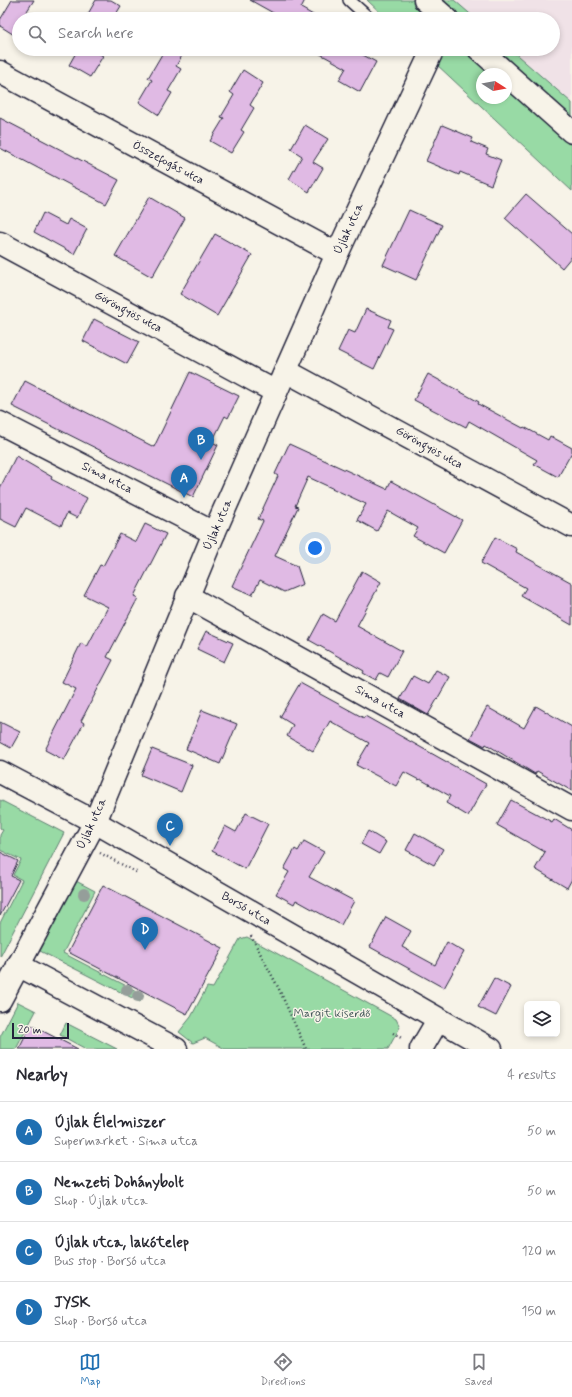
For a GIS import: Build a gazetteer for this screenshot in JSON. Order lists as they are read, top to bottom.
{
  "streets": {
    "street": [
      "Összefogás utca",
      "Újlak utca",
      "Göröngyös utca",
      "Sima utca",
      "Borsó utca"
    ]
  },
  "crossings": [
    ["Összefogás utca", "Újlak utca"],
    ["Újlak utca", "Göröngyös utca"],
    ["Újlak utca", "Sima utca"],
    ["Újlak utca", "Borsó utca"]
  ],
  "parks": ["Margit kiserdő"],
  "scale_bar": "20 m",
  "north": "right",
  "page": {
    "search": "Search here",
    "pins": [
      "B",
      "A",
      "C",
      "D"
    ],
    "scale": "20 m",
    "heading": ["Nearby", "4 results"],
    "list": [
      {
        "mark": "A",
        "name": "Újlak Élelmiszer",
        "note": "Supermarket · Sima utca",
        "value": "50 m"
      },
      {
        "mark": "B",
        "name": "Nemzeti Dohánybolt",
        "note": "Shop · Újlak utca",
        "value": "50 m"
      },
      {
        "mark": "C",
        "name": "Újlak utca, lakótelep",
        "note": "Bus stop · Borsó utca",
        "value": "120 m"
      },
      {
        "mark": "D",
        "name": "JYSK",
        "note": "Shop · Borsó utca",
        "value": "150 m"
      }
    ],
    "nav": ["Map", "Directions", "Saved"]
  }
}
